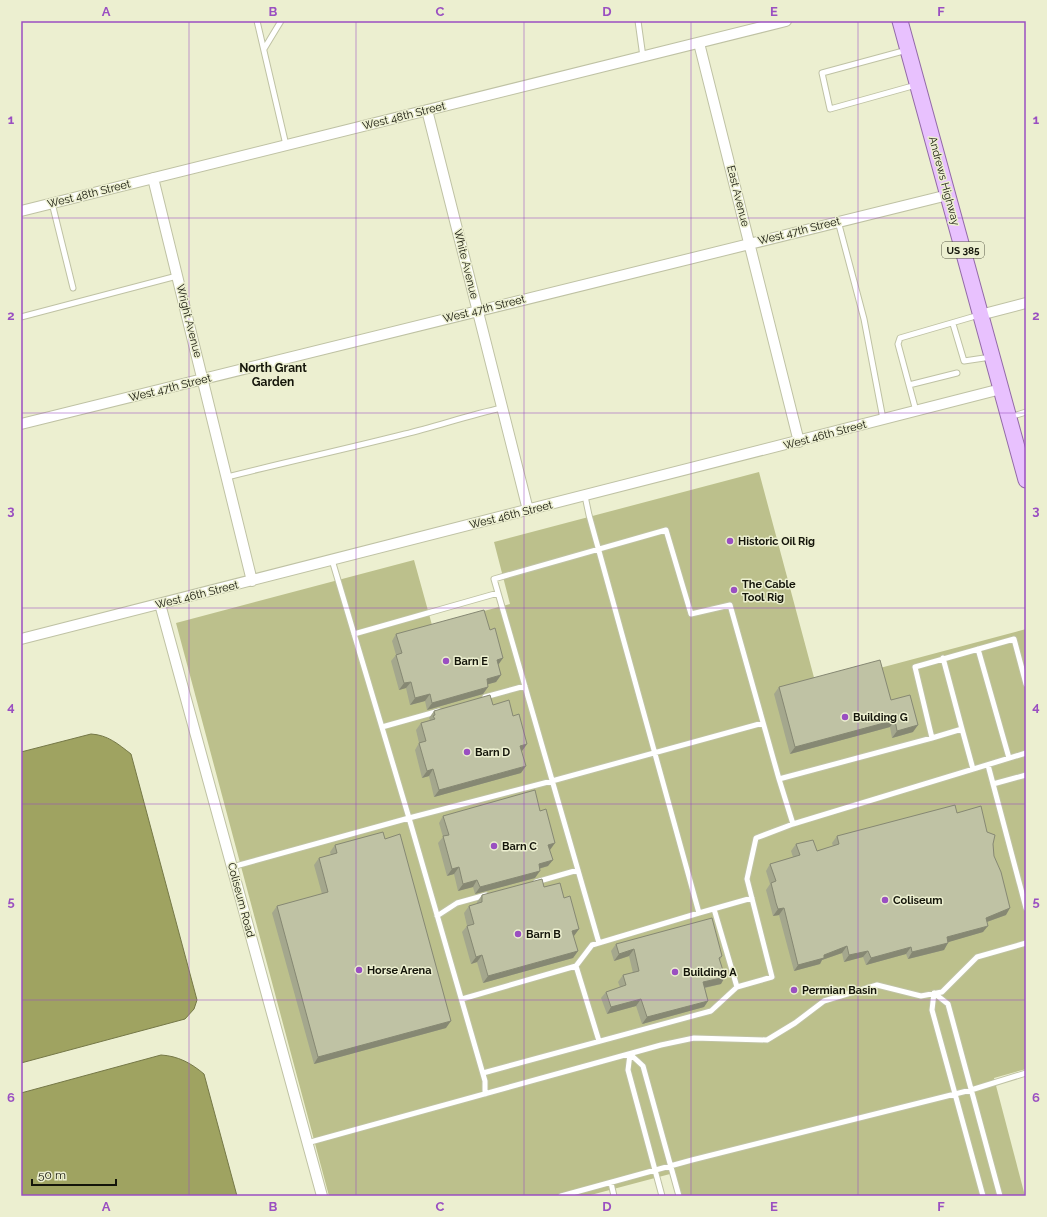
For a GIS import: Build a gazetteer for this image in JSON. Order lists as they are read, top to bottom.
{
  "streets": {
    "main road": ["Andrews Highway", "US 385"],
    "street": [
      "West 48th Street",
      "East Avenue",
      "West 47th Street",
      "White Avenue",
      "Wright Avenue",
      "West 46th Street",
      "Coliseum Road"
    ]
  },
  "crossings": [
    ["West 48th Street", "East Avenue"],
    ["West 48th Street", "White Avenue"],
    ["West 48th Street", "Wright Avenue"],
    ["Andrews Highway", "West 47th Street"],
    ["Andrews Highway", "West 46th Street"],
    ["East Avenue", "West 47th Street"],
    ["East Avenue", "West 46th Street"],
    ["West 47th Street", "White Avenue"],
    ["West 47th Street", "Wright Avenue"],
    ["White Avenue", "West 46th Street"],
    ["Wright Avenue", "West 46th Street"],
    ["West 46th Street", "Coliseum Road"]
  ],
  "districts": ["North Grant Garden"],
  "places": [
    "Historic Oil Rig",
    "The Cable Tool Rig",
    "Barn E",
    "Building G",
    "Barn D",
    "Barn C",
    "Coliseum",
    "Barn B",
    "Horse Arena",
    "Building A",
    "Permian Basin"
  ],
  "scale_bar": "50 m",
  "grid": {
    "columns": [
      "A",
      "B",
      "C",
      "D",
      "E",
      "F"
    ],
    "rows": [
      "1",
      "2",
      "3",
      "4",
      "5",
      "6"
    ]
  }
}
